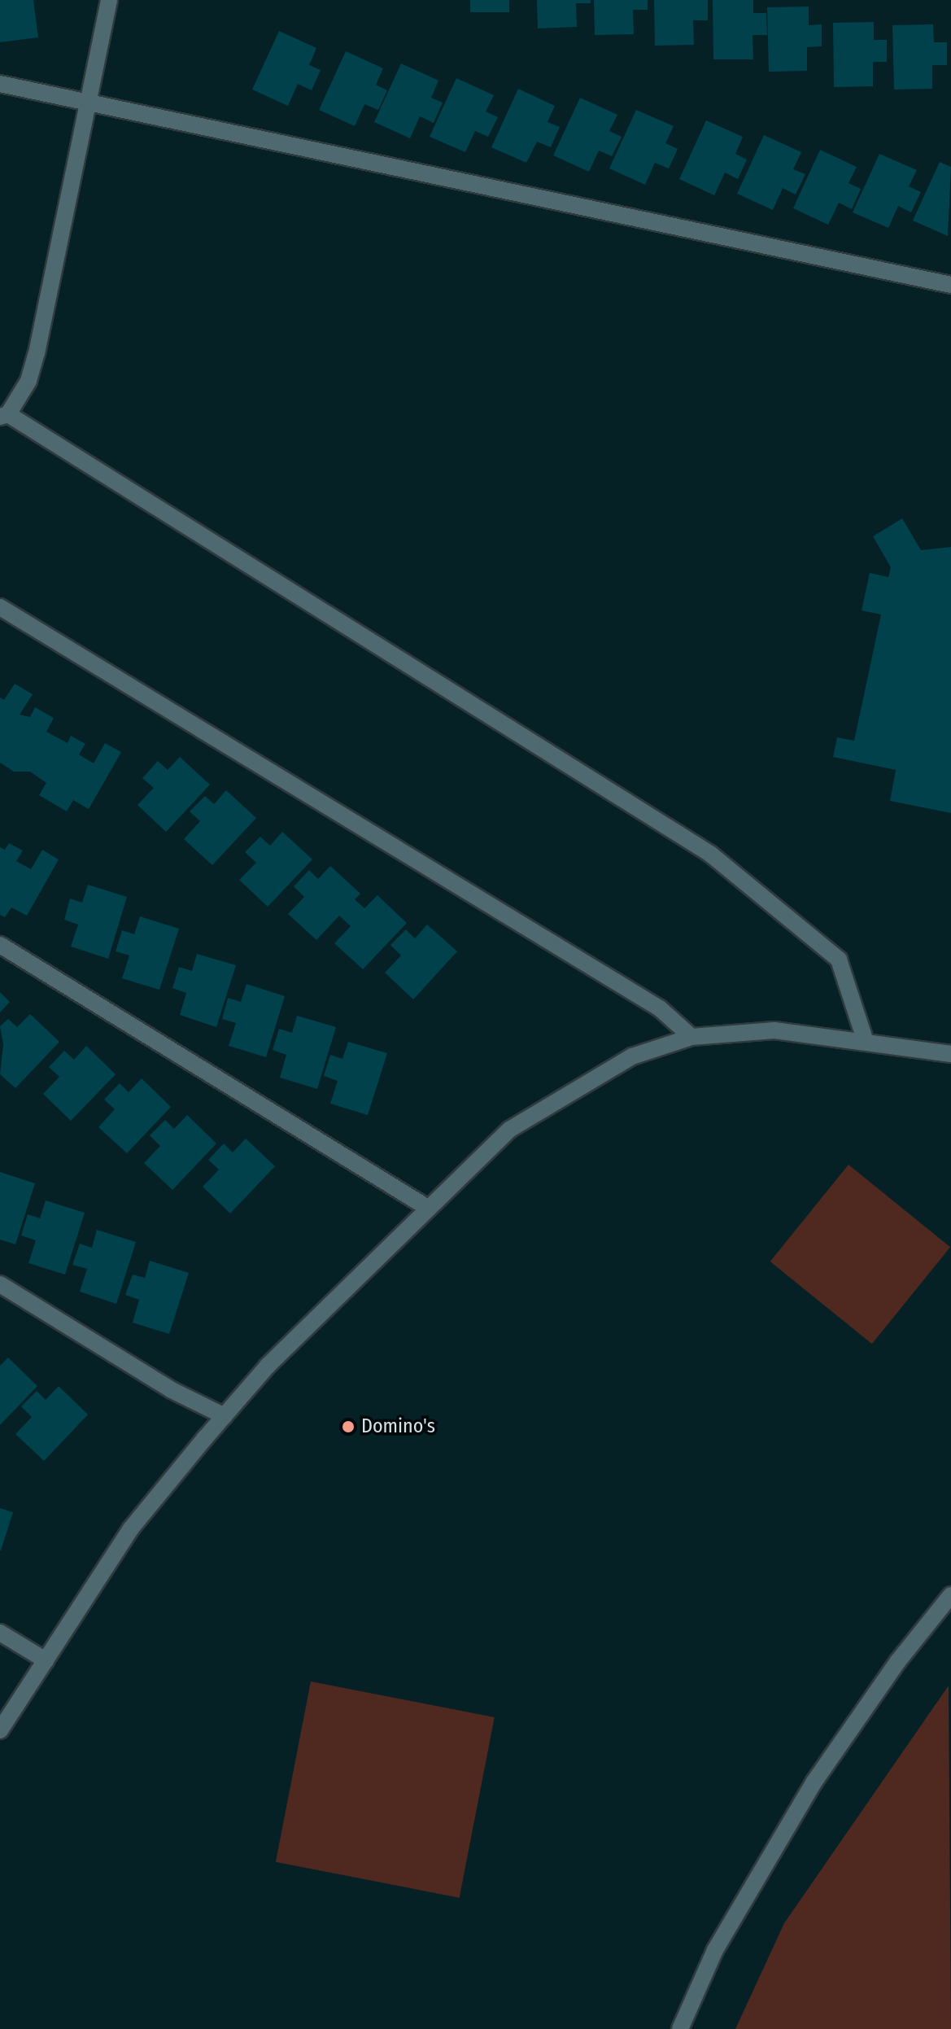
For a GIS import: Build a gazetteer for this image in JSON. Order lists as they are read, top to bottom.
{
  "places": ["Domino's"]
}
